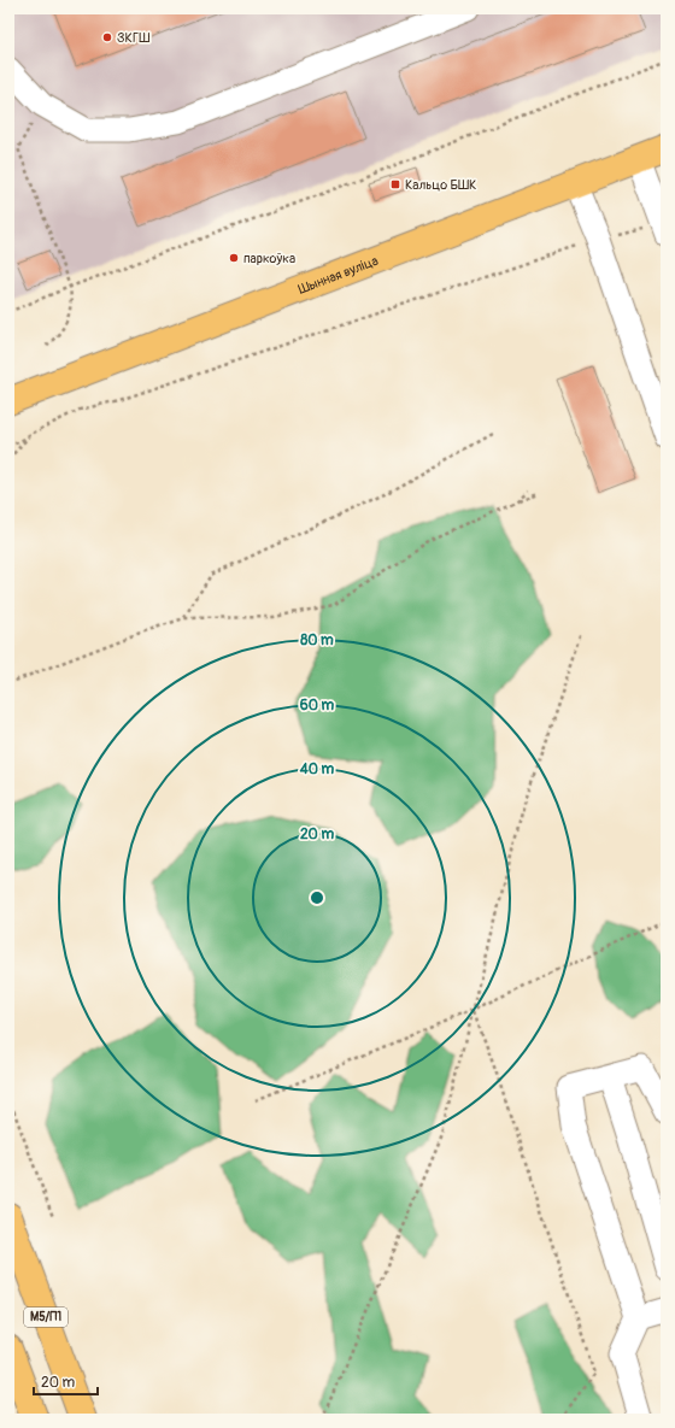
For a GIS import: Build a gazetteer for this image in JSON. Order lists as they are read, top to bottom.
{
  "streets": {
    "main road": ["Шынная вуліца", "М5/П1"]
  },
  "places": {
    "other": ["ЗКГШ", "паркоўка"],
    "transit": ["Кальцо БШК"]
  },
  "scale_bar": "20 m",
  "rings": [
    "80 m",
    "60 m",
    "40 m",
    "20 m"
  ]
}
